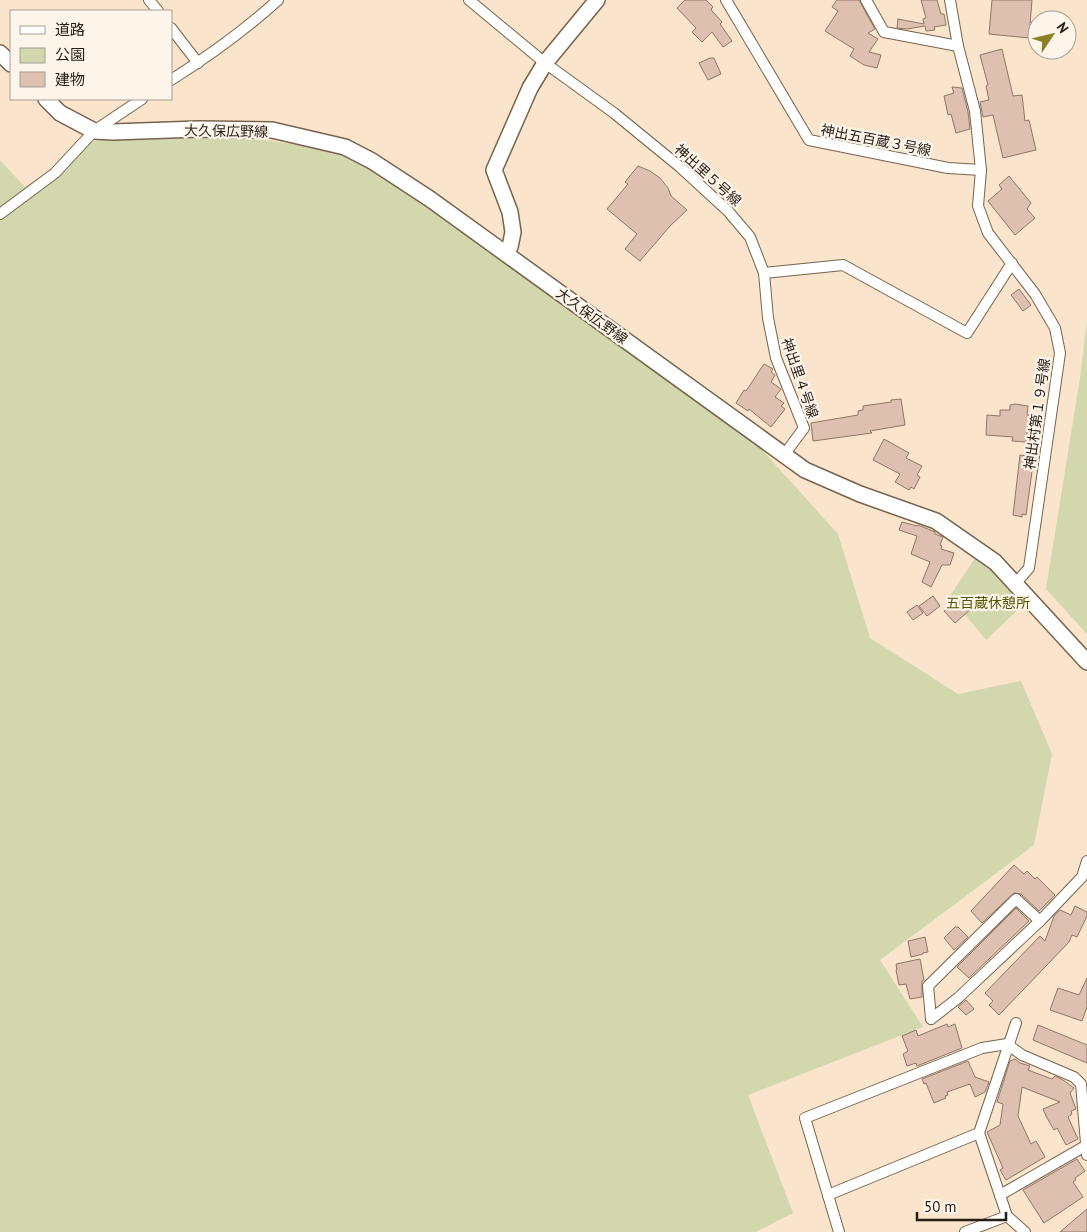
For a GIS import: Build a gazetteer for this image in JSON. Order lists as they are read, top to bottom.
{
  "streets": {
    "street": [
      "大久保広野線",
      "神出五百蔵３号線",
      "神出里５号線",
      "神出里４号線",
      "神出村第１９号線"
    ]
  },
  "crossings": [
    ["大久保広野線", "神出里４号線"],
    ["大久保広野線", "神出村第１９号線"],
    ["神出五百蔵３号線", "神出村第１９号線"],
    ["神出里５号線", "神出里４号線"]
  ],
  "parks": ["五百蔵休憩所"],
  "legend": ["道路", "公園", "建物"],
  "scale_bar": "50 m",
  "north": "top right"
}
